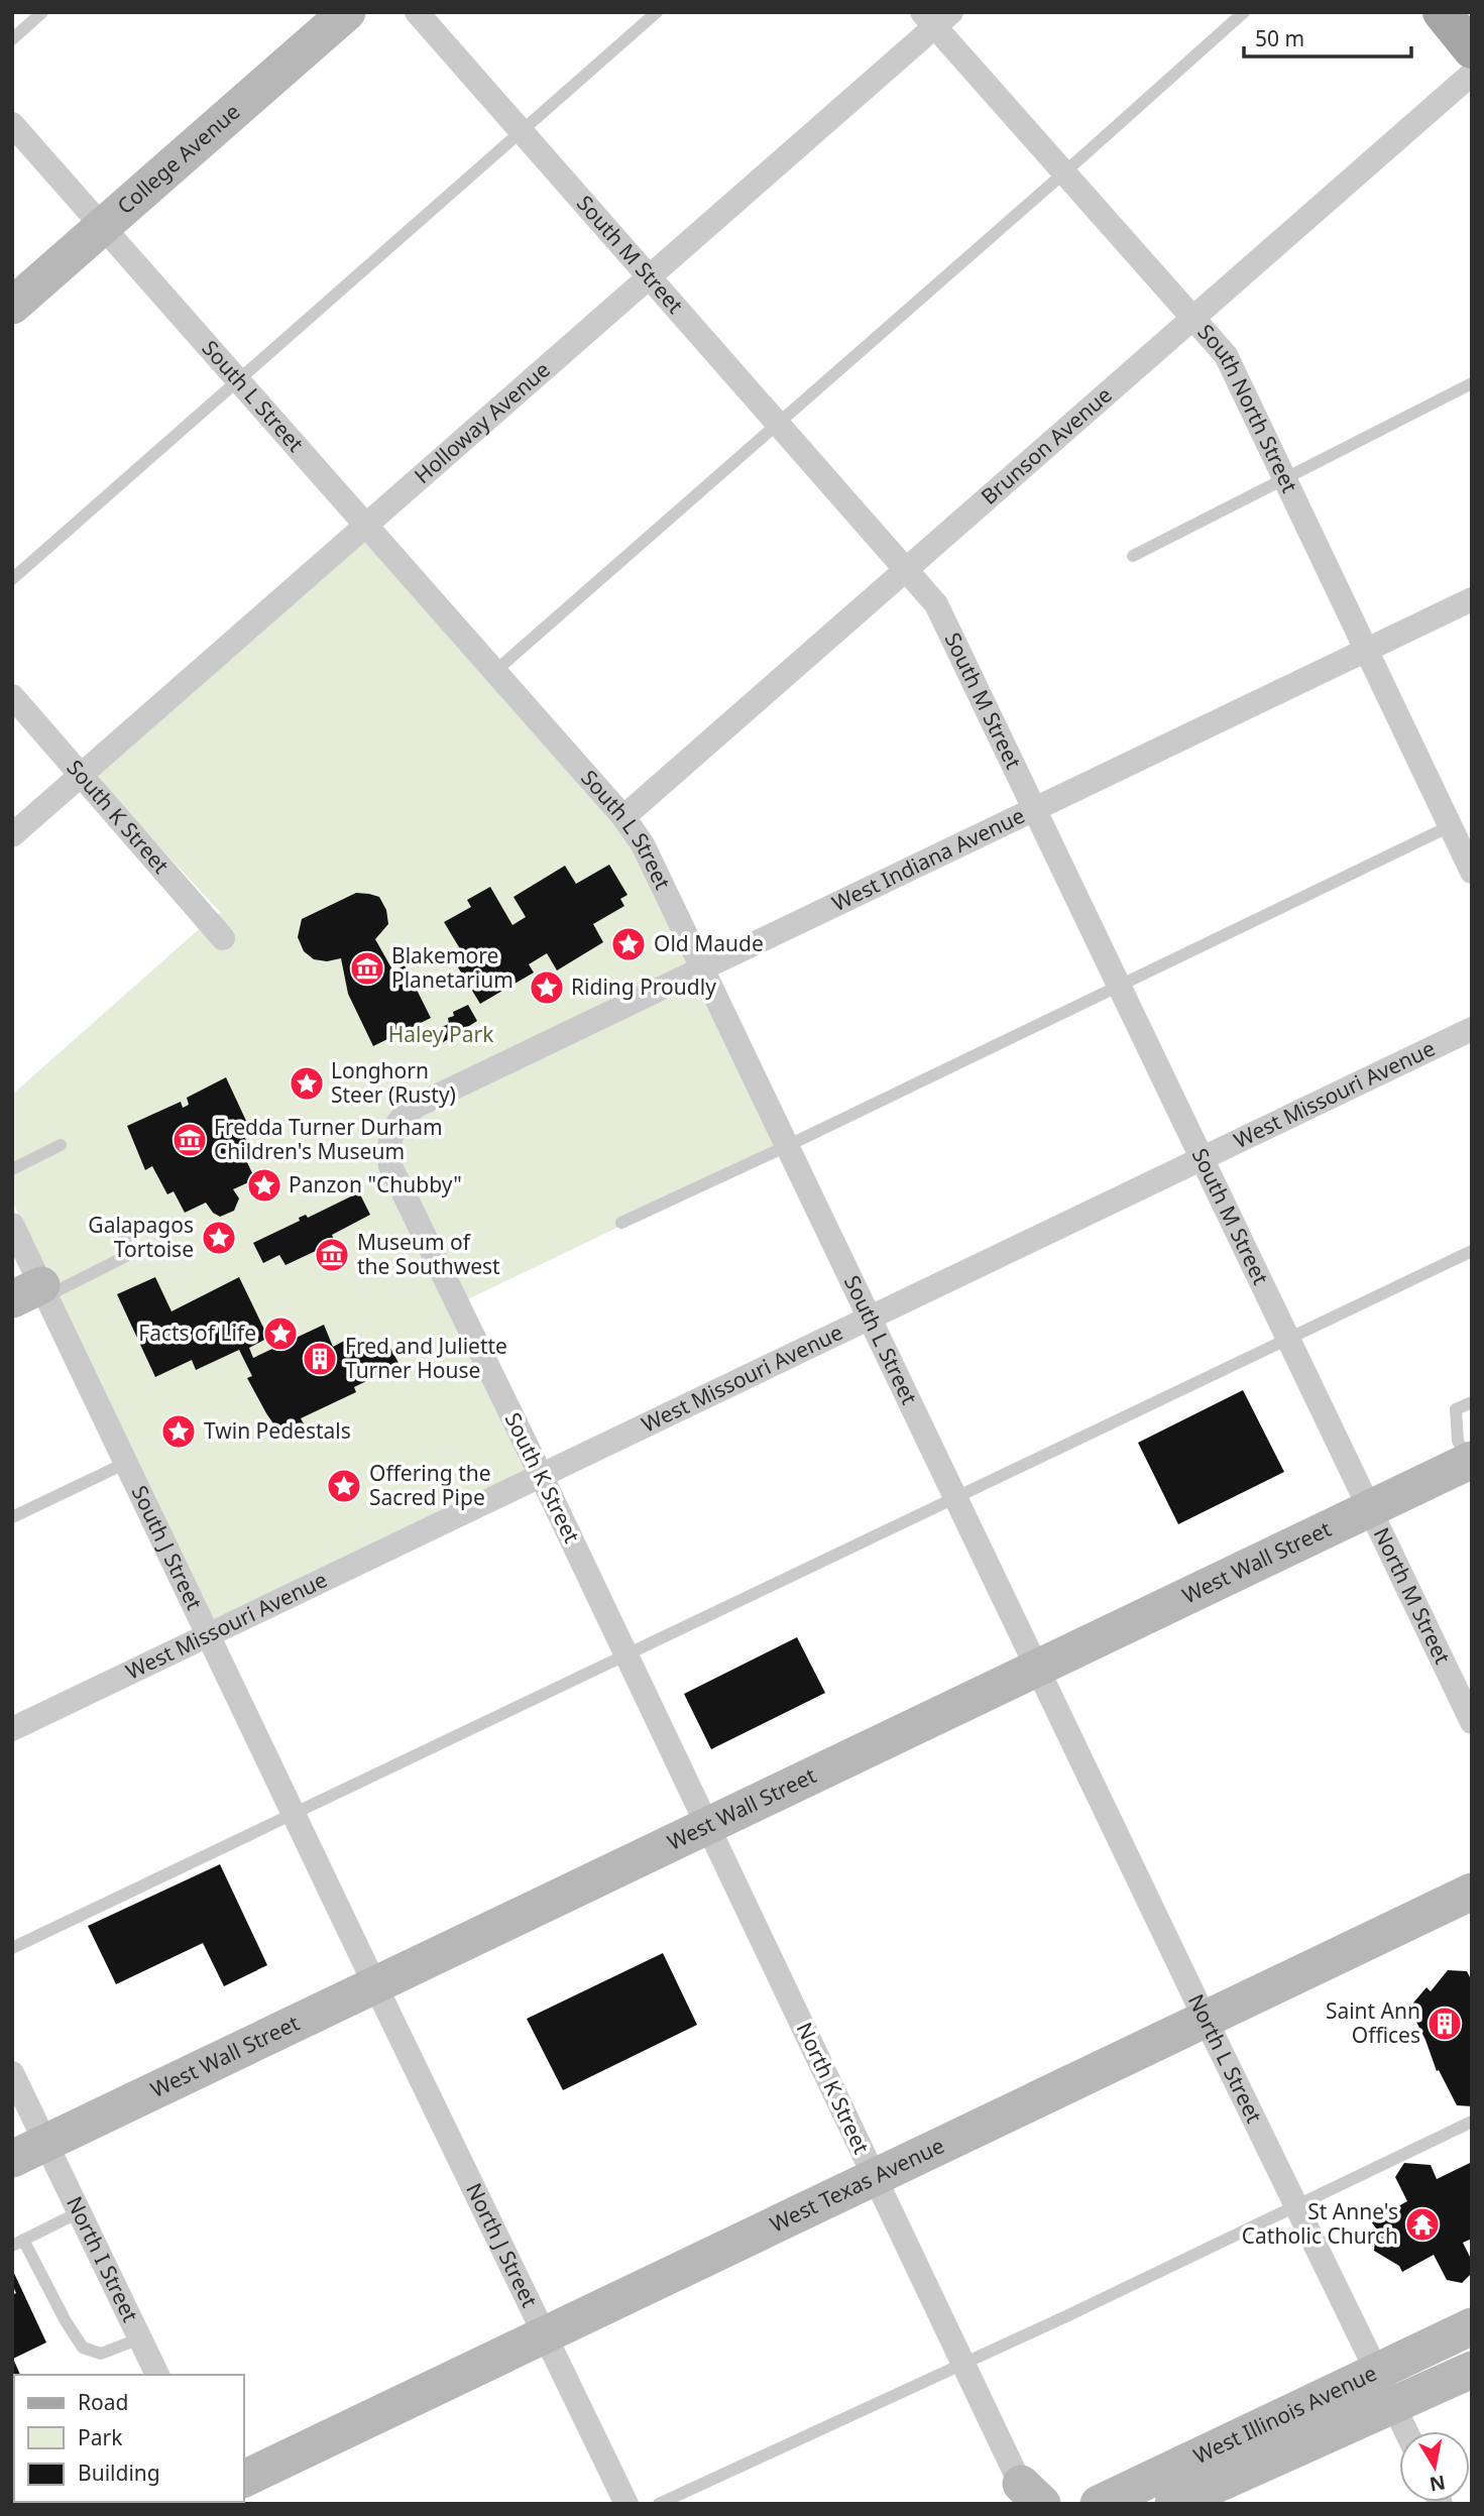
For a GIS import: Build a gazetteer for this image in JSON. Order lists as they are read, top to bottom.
{
  "streets": {
    "main road": [
      "College Avenue",
      "West Wall Street",
      "West Texas Avenue",
      "West Illinois Avenue"
    ],
    "street": [
      "South M Street",
      "South L Street",
      "South North Street",
      "Holloway Avenue",
      "Brunson Avenue",
      "South K Street",
      "West Indiana Avenue",
      "West Missouri Avenue",
      "South J Street",
      "North M Street",
      "North L Street",
      "North K Street",
      "North J Street",
      "North I Street"
    ]
  },
  "crossings": [
    ["College Avenue", "South L Street"],
    ["South M Street", "Holloway Avenue"],
    ["South M Street", "Brunson Avenue"],
    ["South M Street", "West Indiana Avenue"],
    ["South M Street", "West Missouri Avenue"],
    ["South M Street", "West Wall Street"],
    ["South M Street", "North M Street"],
    ["South L Street", "Holloway Avenue"],
    ["South L Street", "Brunson Avenue"],
    ["South L Street", "West Indiana Avenue"],
    ["South L Street", "West Missouri Avenue"],
    ["South L Street", "West Wall Street"],
    ["South L Street", "North L Street"],
    ["South North Street", "Holloway Avenue"],
    ["South North Street", "Brunson Avenue"],
    ["South North Street", "West Indiana Avenue"],
    ["Holloway Avenue", "South K Street"],
    ["South K Street", "West Indiana Avenue"],
    ["South K Street", "West Missouri Avenue"],
    ["South K Street", "West Wall Street"],
    ["South K Street", "North K Street"],
    ["West Missouri Avenue", "South J Street"],
    ["South J Street", "West Wall Street"],
    ["South J Street", "North J Street"],
    ["West Wall Street", "North M Street"],
    ["West Wall Street", "North L Street"],
    ["West Wall Street", "North K Street"],
    ["West Wall Street", "North J Street"],
    ["West Wall Street", "North I Street"],
    ["North L Street", "West Texas Avenue"],
    ["North L Street", "West Illinois Avenue"],
    ["North K Street", "West Texas Avenue"],
    ["West Texas Avenue", "North J Street"]
  ],
  "parks": ["Haley Park"],
  "places": {
    "place": [
      "Old Maude",
      "Riding Proudly",
      "Longhorn Steer (Rusty)",
      "Panzon \"Chubby\"",
      "Galapagos Tortoise",
      "Facts of Life",
      "Twin Pedestals",
      "Offering the Sacred Pipe"
    ],
    "museum": ["Blakemore Planetarium", "Fredda Turner Durham Children's Museum", "Museum of the Southwest"],
    "building": ["Fred and Juliette Turner House", "Saint Ann Offices"],
    "temple": ["St Anne's Catholic Church"]
  },
  "legend": ["Road", "Park", "Building"],
  "scale_bar": "50 m",
  "north": "bottom"
}
